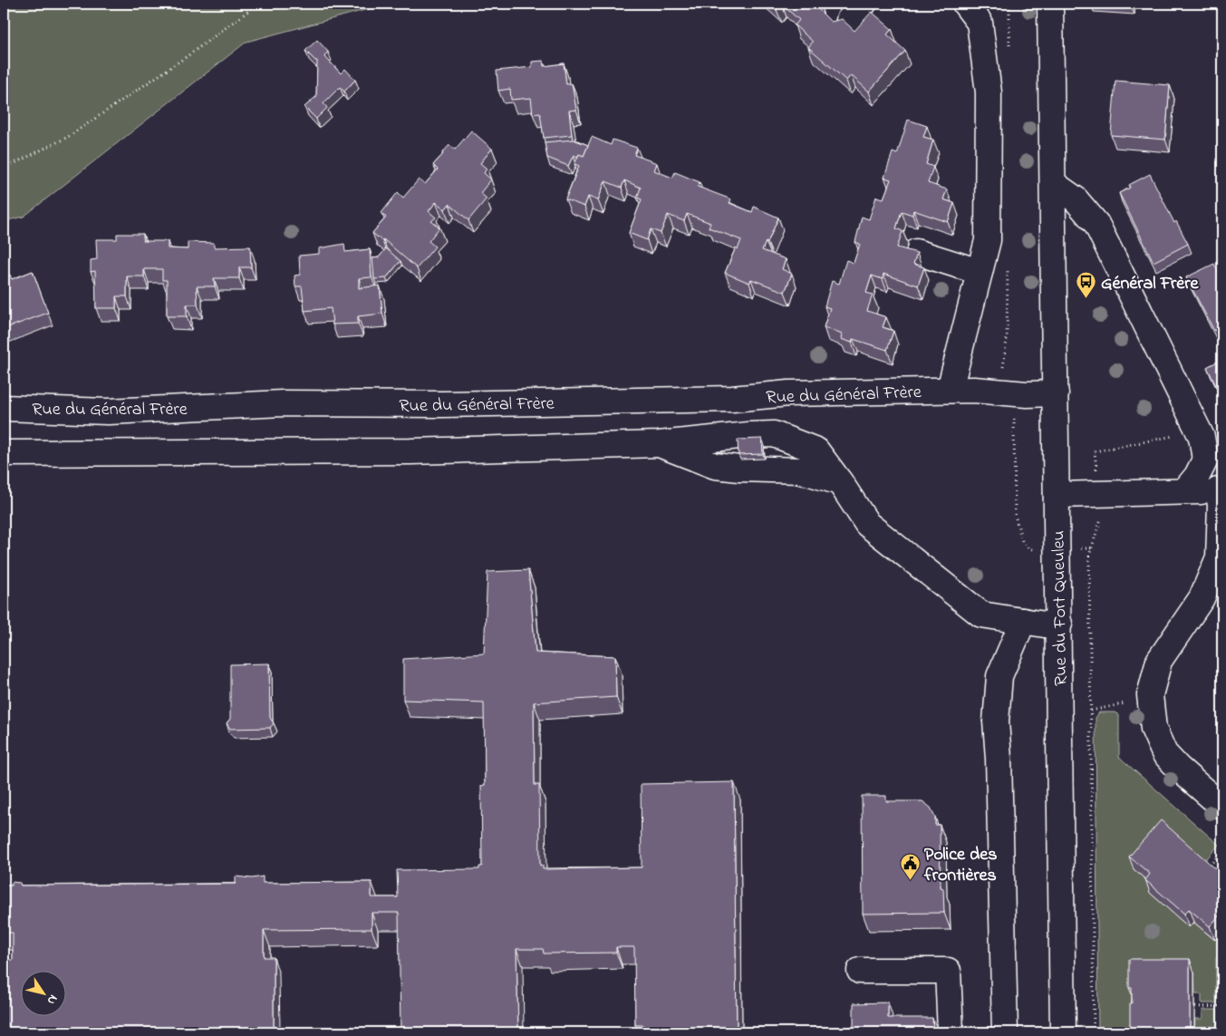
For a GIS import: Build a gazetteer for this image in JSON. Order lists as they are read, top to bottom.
{
  "streets": {
    "street": ["Rue du Général Frère", "Rue du Fort Queuleu"]
  },
  "crossings": [
    ["Rue du Général Frère", "Rue du Fort Queuleu"]
  ],
  "places": {
    "bus stop": ["Général Frère"],
    "public building": ["Police des frontières"]
  },
  "north": "bottom right"
}
